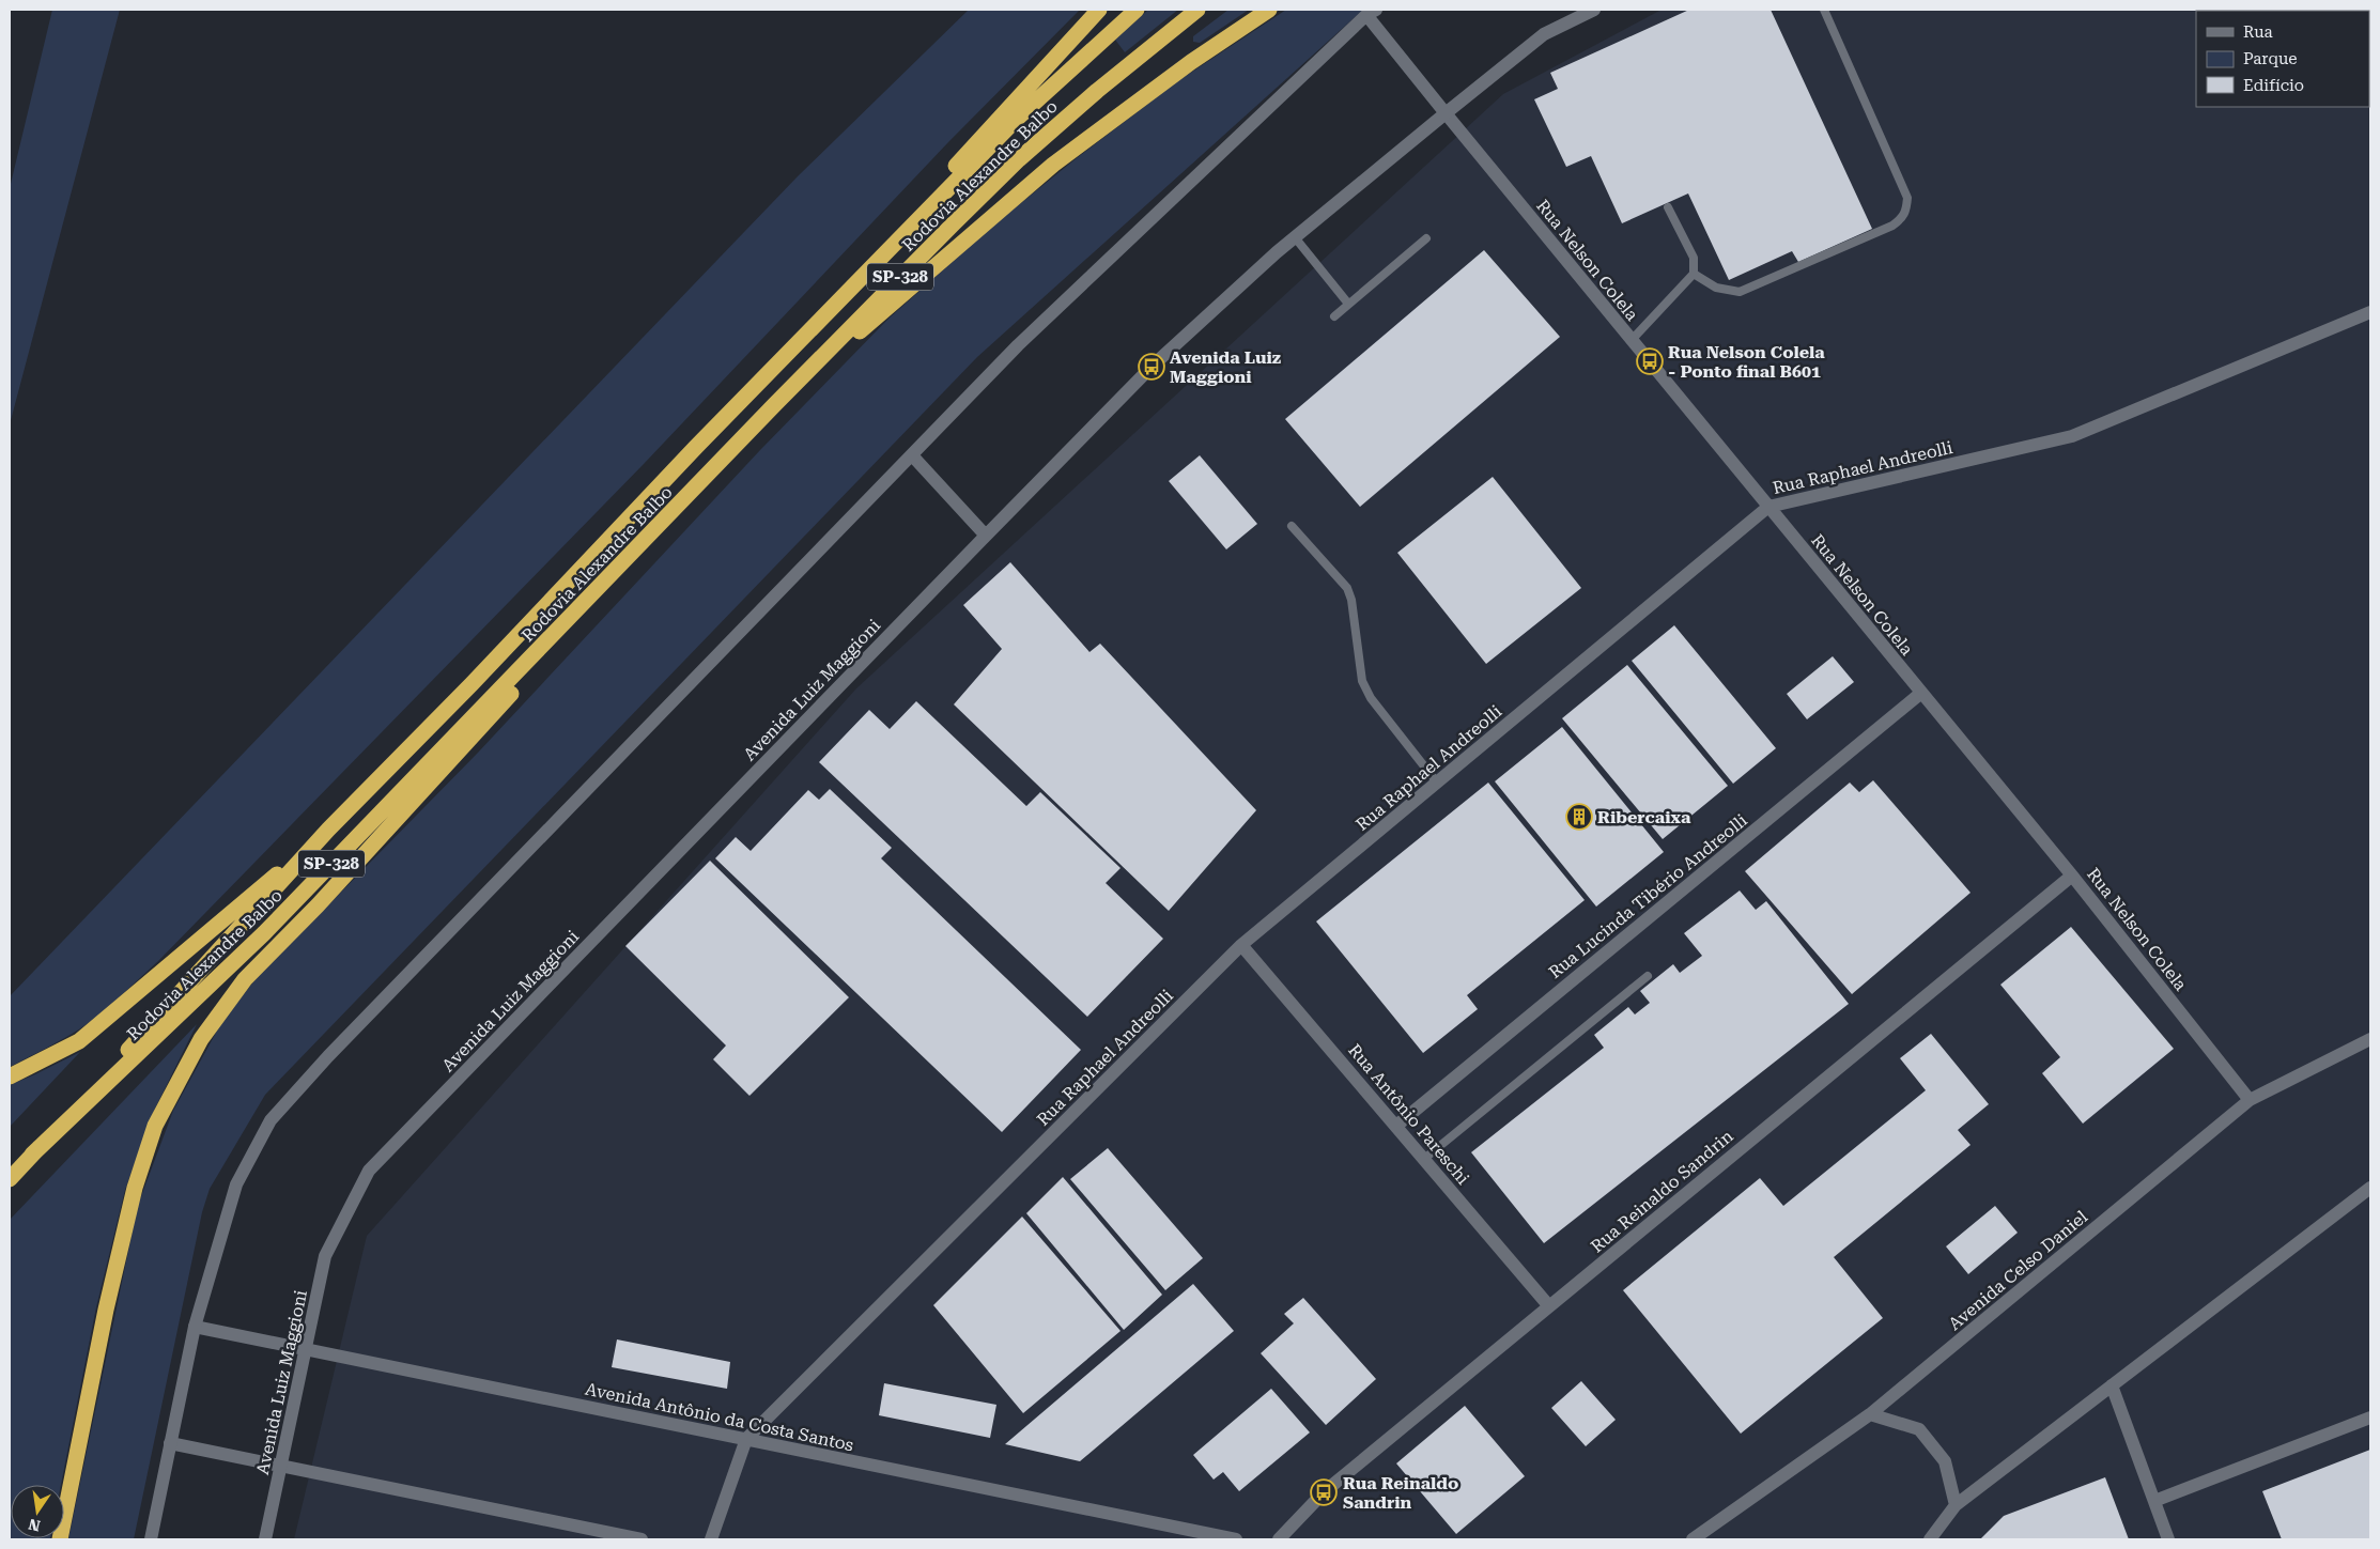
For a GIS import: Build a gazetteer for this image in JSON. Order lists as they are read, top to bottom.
{
  "streets": {
    "highway": ["Rodovia Alexandre Balbo", "SP-328"],
    "street": [
      "Rua Nelson Colela",
      "Rua Raphael Andreolli",
      "Avenida Luiz Maggioni",
      "Rua Lucinda Tibério Andreolli",
      "Rua Antônio Pareschi",
      "Rua Reinaldo Sandrin",
      "Avenida Celso Daniel",
      "Avenida Antônio da Costa Santos"
    ]
  },
  "crossings": [
    ["Rua Nelson Colela", "Rua Raphael Andreolli"],
    ["Rua Nelson Colela", "Avenida Luiz Maggioni"],
    ["Rua Nelson Colela", "Rua Lucinda Tibério Andreolli"],
    ["Rua Nelson Colela", "Rua Reinaldo Sandrin"],
    ["Rua Nelson Colela", "Avenida Celso Daniel"],
    ["Rua Raphael Andreolli", "Rua Antônio Pareschi"],
    ["Rua Raphael Andreolli", "Avenida Antônio da Costa Santos"],
    ["Avenida Luiz Maggioni", "Avenida Antônio da Costa Santos"],
    ["Rua Lucinda Tibério Andreolli", "Rua Antônio Pareschi"],
    ["Rua Antônio Pareschi", "Rua Reinaldo Sandrin"]
  ],
  "places": {
    "bus stop": ["Rua Nelson Colela - Ponto final B601", "Avenida Luiz Maggioni", "Rua Reinaldo Sandrin"],
    "building": ["Ribercaixa"]
  },
  "legend": ["Rua", "Parque", "Edifício"],
  "north": "bottom"
}
